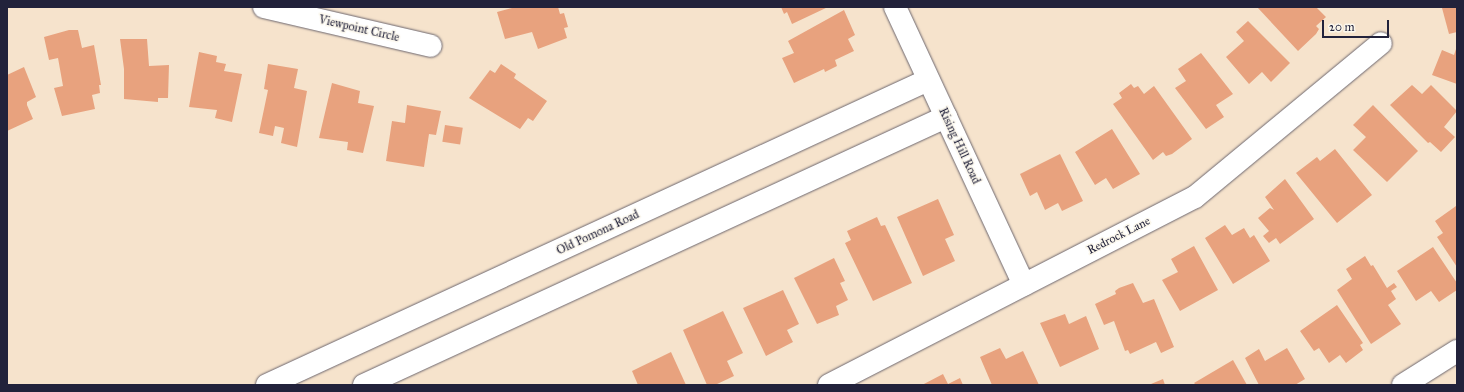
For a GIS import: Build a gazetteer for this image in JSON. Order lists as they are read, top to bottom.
{
  "streets": {
    "street": [
      "Viewpoint Circle",
      "Rising Hill Road",
      "Old Pomona Road",
      "Redrock Lane"
    ]
  },
  "crossings": [
    ["Rising Hill Road", "Old Pomona Road"],
    ["Rising Hill Road", "Redrock Lane"]
  ],
  "scale_bar": "20 m"
}
